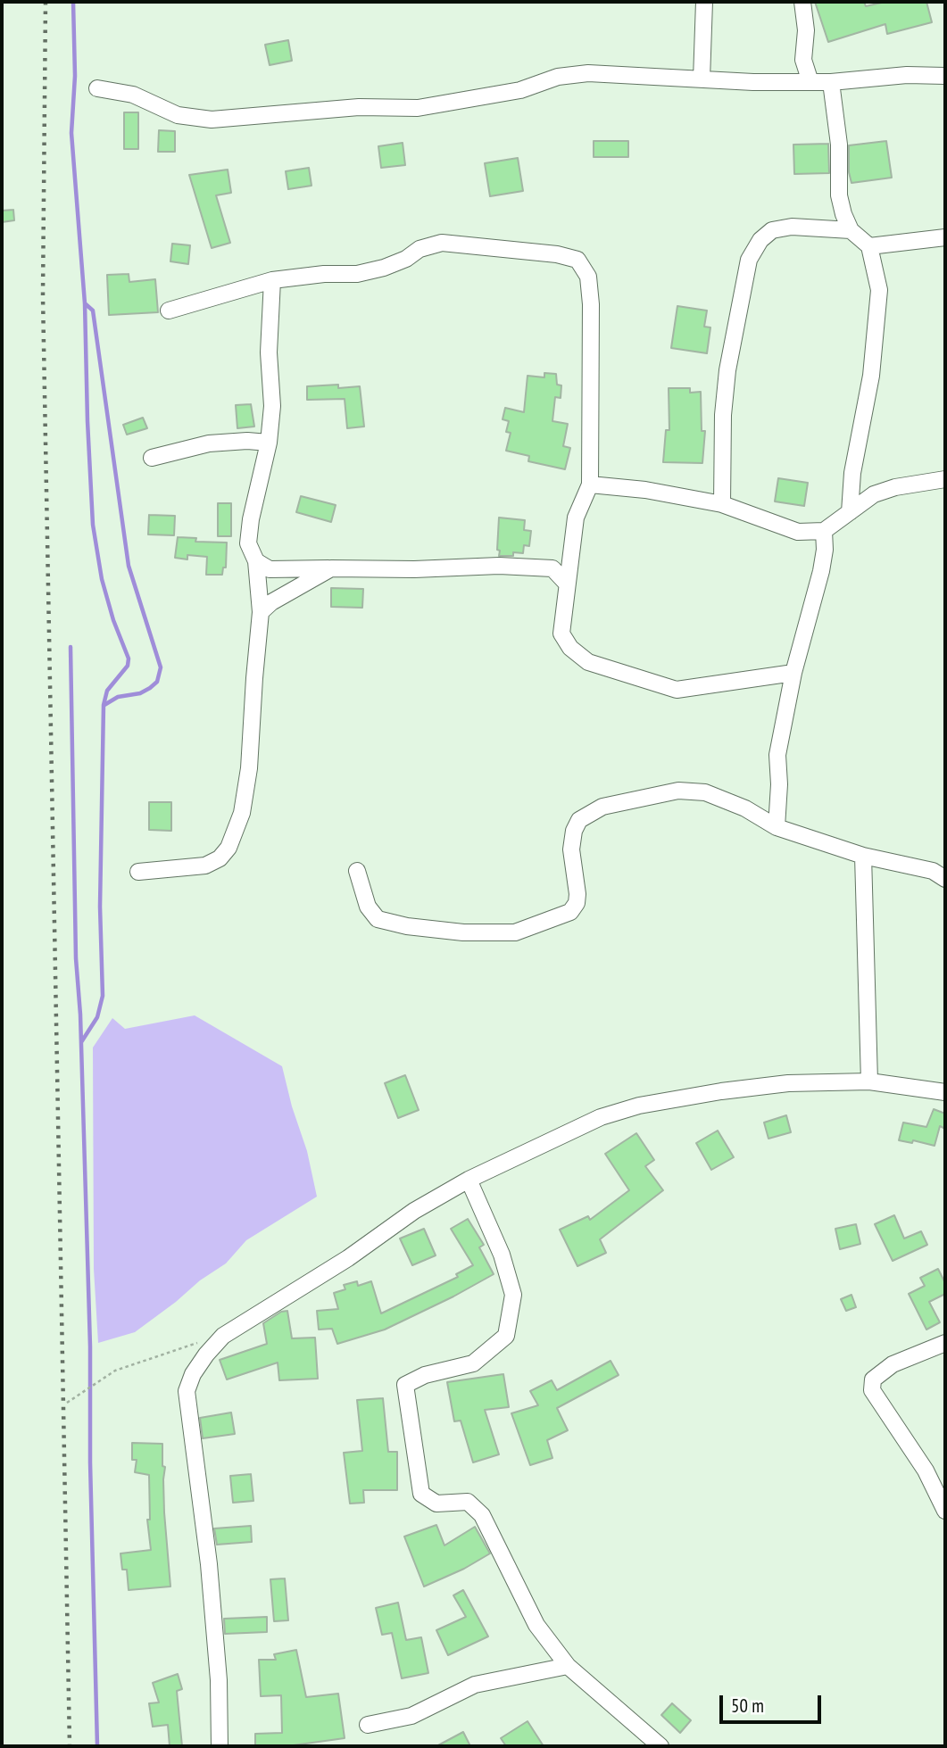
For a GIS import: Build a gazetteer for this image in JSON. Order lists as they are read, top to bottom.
{
  "scale_bar": "50 m"
}
